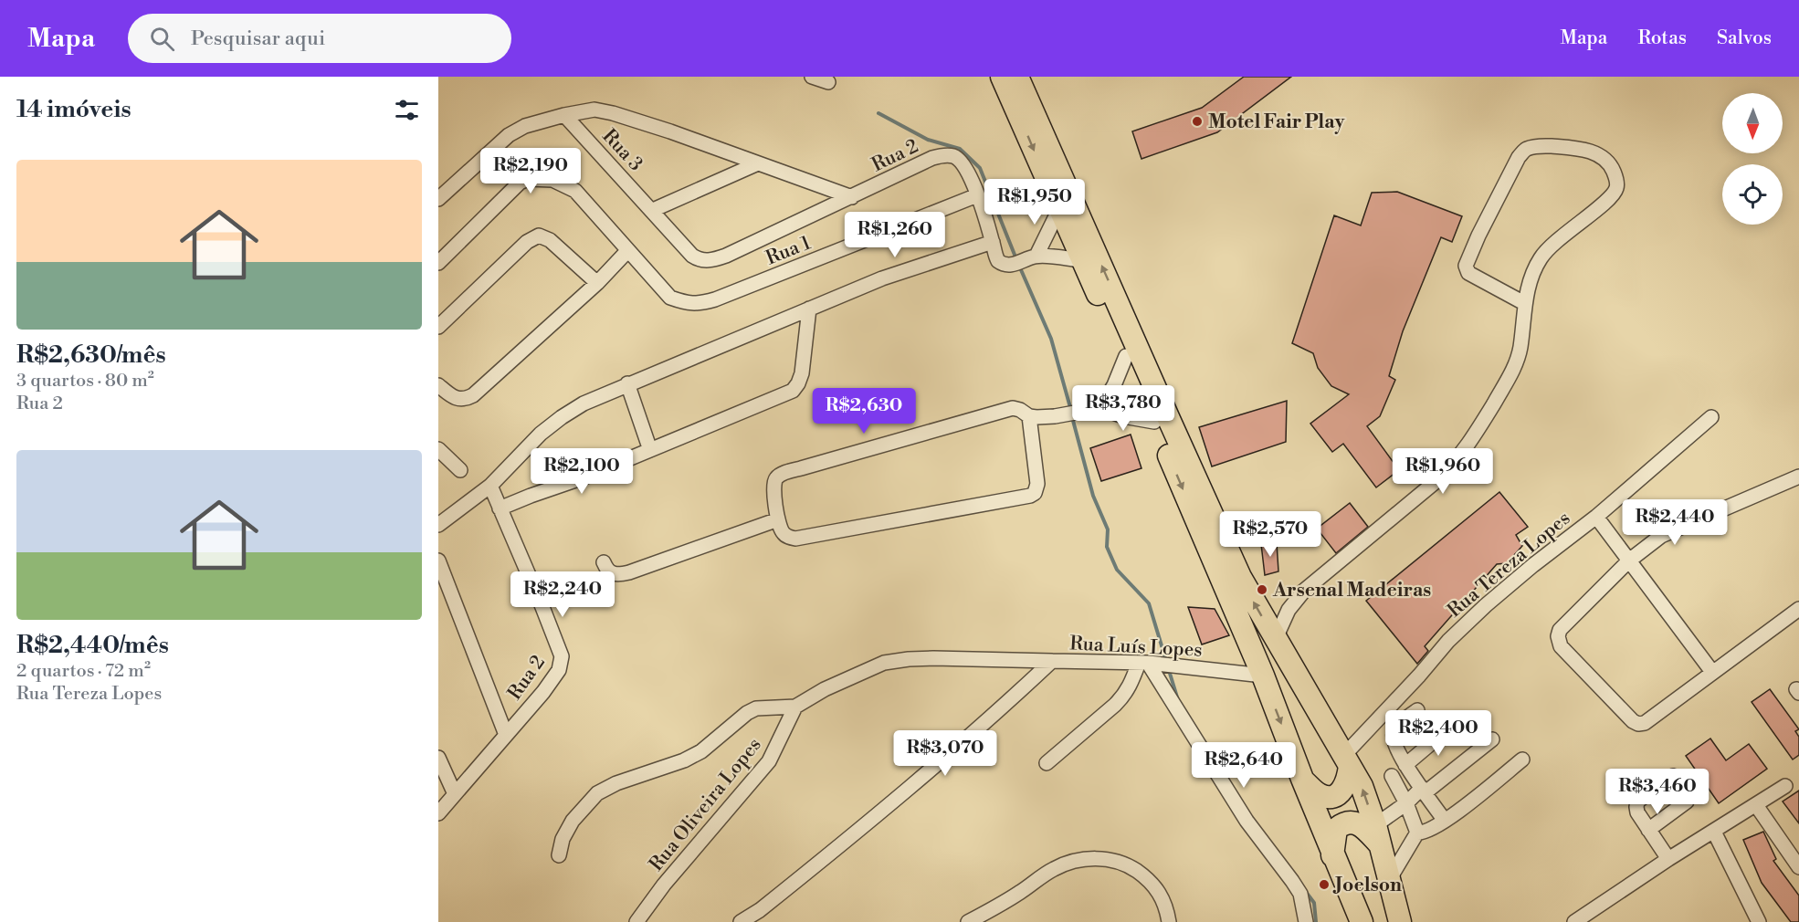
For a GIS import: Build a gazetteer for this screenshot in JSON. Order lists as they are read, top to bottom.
{
  "streets": {
    "street": [
      "Rua 3",
      "Rua 2",
      "Rua 1",
      "Rua Tereza Lopes",
      "Rua Luís Lopes",
      "Rua Oliveira Lopes"
    ]
  },
  "crossings": [
    ["Rua 3", "Rua 2"],
    ["Rua 2", "Rua 1"],
    ["Rua Luís Lopes", "Rua Oliveira Lopes"]
  ],
  "places": ["Motel Fair Play", "Arsenal Madeiras", "Joelson"],
  "north": "bottom",
  "page": {
    "header": "Mapa",
    "search": "Pesquisar aqui",
    "nav": ["Mapa", "Rotas", "Salvos"],
    "heading": "14 imóveis",
    "list": [
      {
        "name": "R$2,630/mês",
        "note": "3 quartos · 80 m² · Rua 2"
      },
      {
        "name": "R$2,440/mês",
        "note": "2 quartos · 72 m² · Rua Tereza Lopes"
      }
    ],
    "price": [
      "R$2,190",
      "R$1,950",
      "R$1,260",
      "R$3,780",
      "R$2,630",
      "R$2,100",
      "R$1,960",
      "R$2,440",
      "R$2,570",
      "R$2,240",
      "R$2,400",
      "R$3,070",
      "R$2,640",
      "R$3,460"
    ]
  }
}
